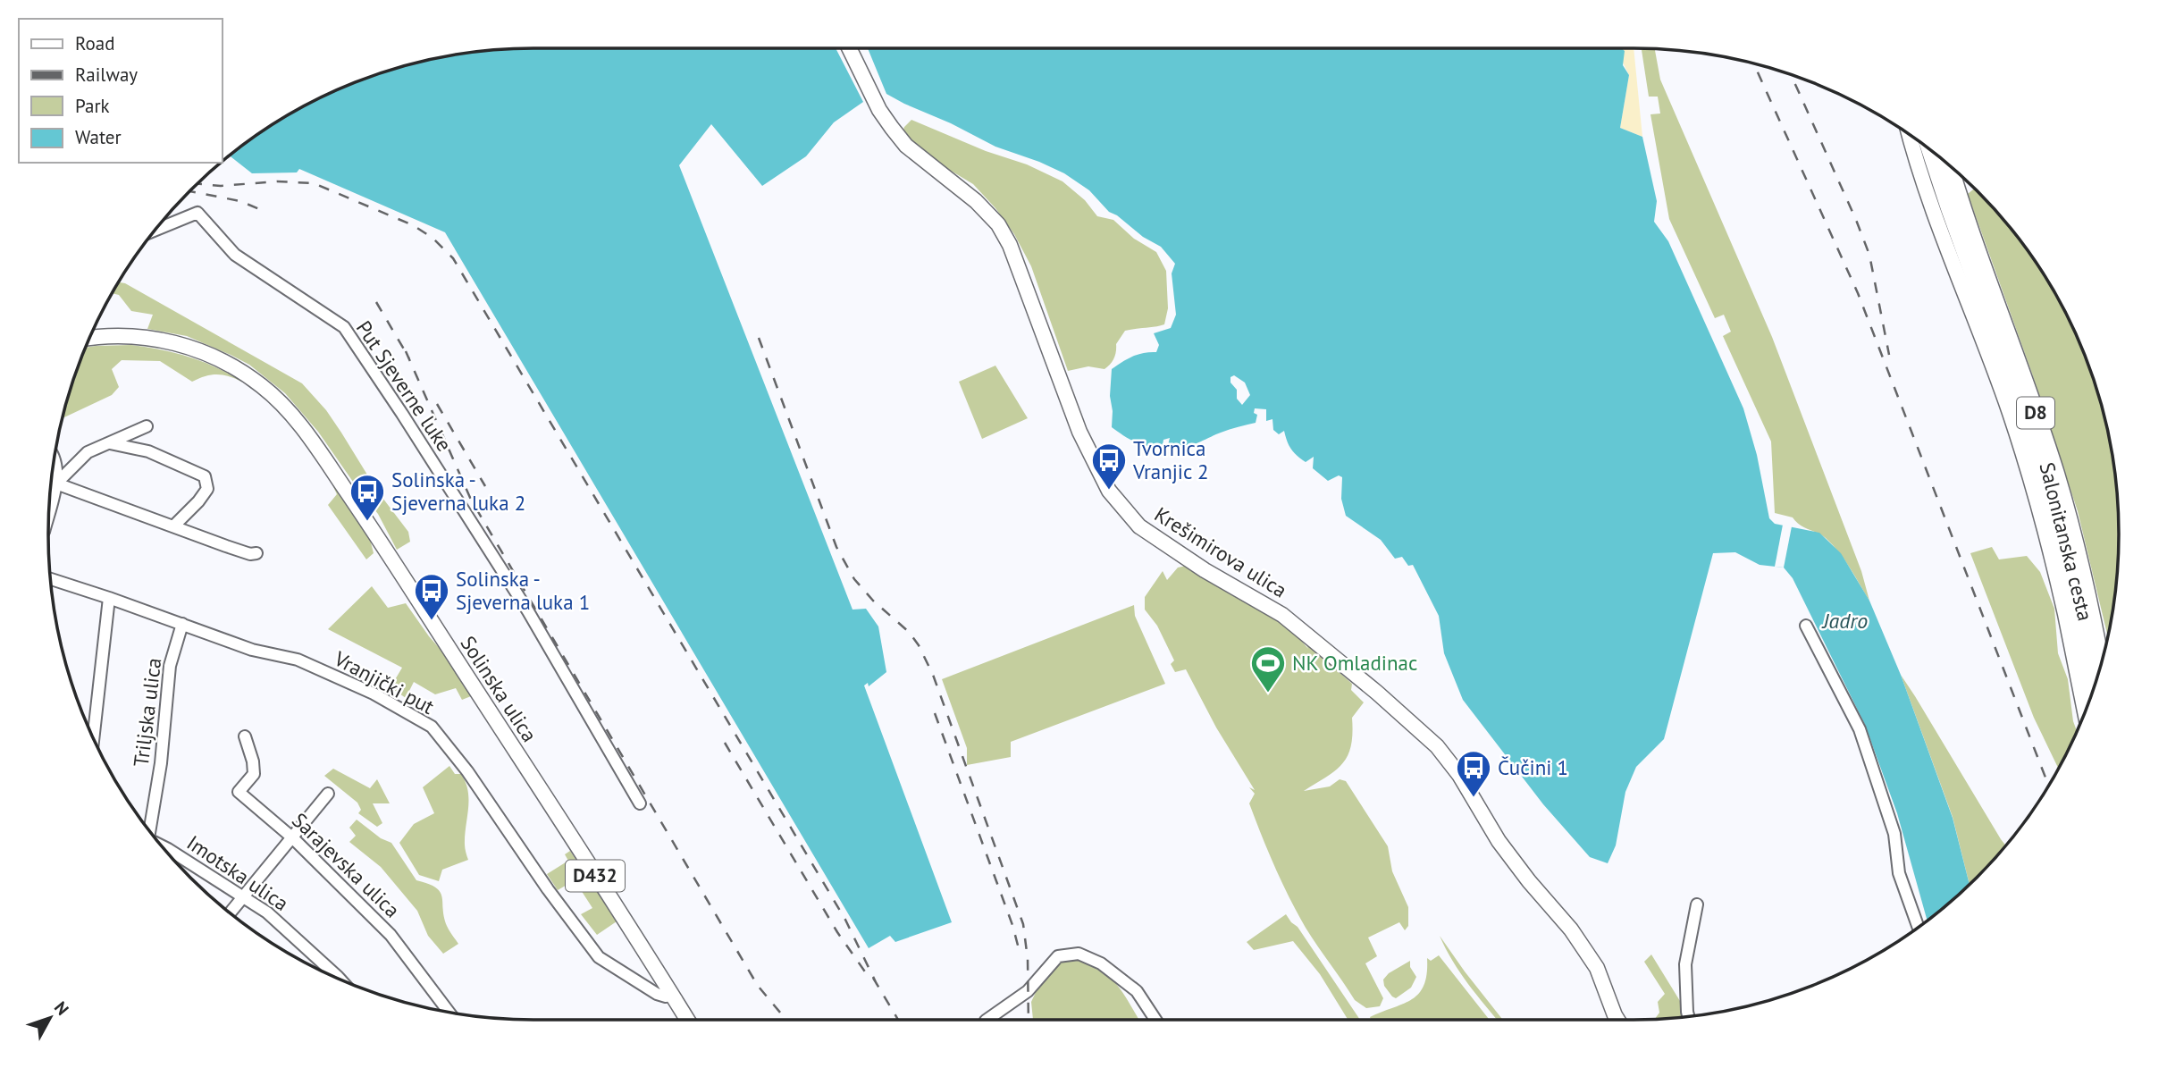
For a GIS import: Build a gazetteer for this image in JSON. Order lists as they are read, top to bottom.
{
  "streets": {
    "highway": ["D8"],
    "main road": [
      "Salonitanska cesta",
      "Krešimirova ulica",
      "Solinska ulica",
      "D432"
    ],
    "street": [
      "Put Sjeverne luke",
      "Vranjički put",
      "Triljska ulica",
      "Sarajevska ulica",
      "Imotska ulica"
    ]
  },
  "crossings": [
    ["Vranjički put", "Solinska ulica"],
    ["Vranjički put", "Triljska ulica"]
  ],
  "water": ["Jadro"],
  "places": {
    "bus stop": [
      "Tvornica Vranjic 2",
      "Solinska - Sjeverna luka 2",
      "Solinska - Sjeverna luka 1",
      "Čučini 1"
    ],
    "sports": ["NK Omladinac"]
  },
  "legend": [
    "Road",
    "Railway",
    "Park",
    "Water"
  ],
  "north": "top right"
}
